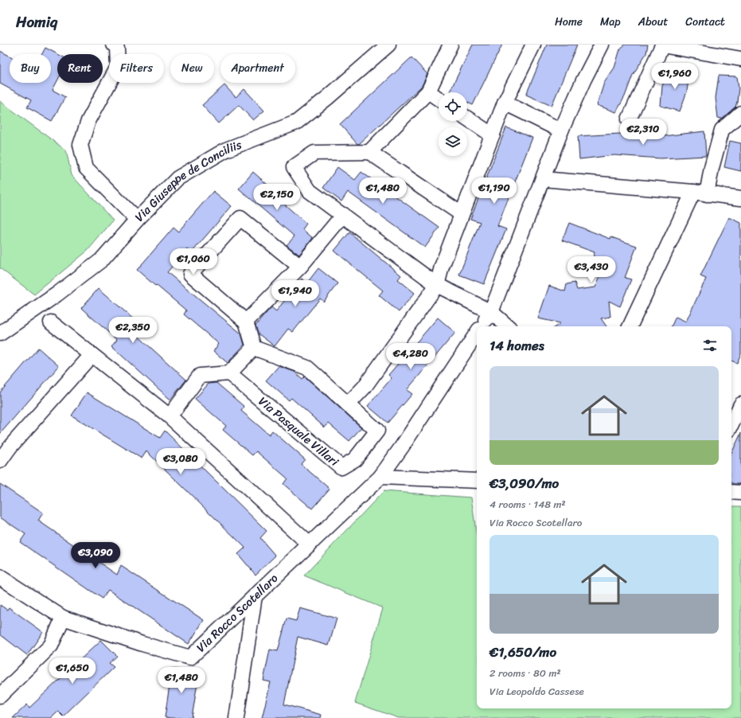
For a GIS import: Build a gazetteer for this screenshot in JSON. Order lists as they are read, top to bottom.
{
  "streets": {
    "street": ["Via Giuseppe de Conciliis", "Via Pasquale Villari", "Via Rocco Scotellaro"]
  },
  "page": {
    "header": "Homiq",
    "nav": [
      "Home",
      "Map",
      "About",
      "Contact"
    ],
    "chip": [
      "Buy",
      "Rent",
      "Filters",
      "New",
      "Apartment"
    ],
    "price": [
      "€1,960",
      "€2,310",
      "€1,480",
      "€1,190",
      "€2,150",
      "€1,060",
      "€3,430",
      "€1,940",
      "€2,350",
      "€4,280",
      "€3,080",
      "€3,090",
      "€1,650",
      "€1,480"
    ],
    "heading": "14 homes",
    "list": [
      {
        "name": "€3,090/mo",
        "note": "4 rooms · 148 m² · Via Rocco Scotellaro"
      },
      {
        "name": "€1,650/mo",
        "note": "2 rooms · 80 m² · Via Leopoldo Cassese"
      }
    ]
  }
}
